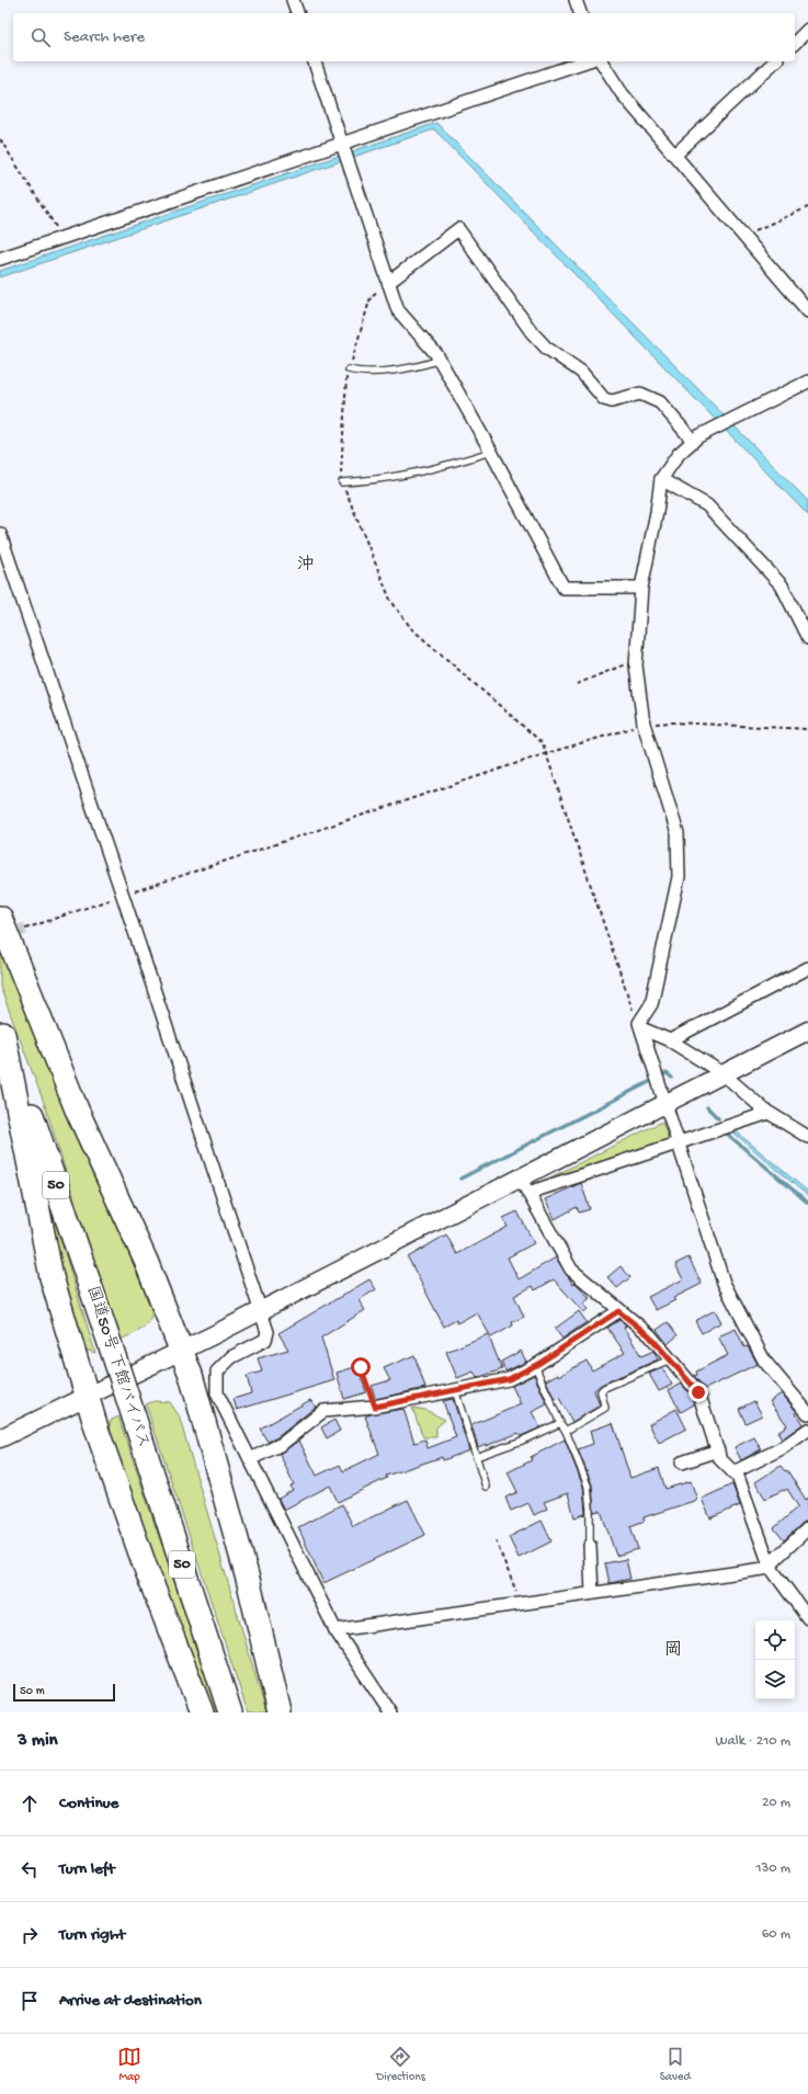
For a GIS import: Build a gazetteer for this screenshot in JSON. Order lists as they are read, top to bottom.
{
  "streets": {
    "highway": ["50", "国道50号 下館バイパス"]
  },
  "districts": ["沖", "岡"],
  "scale_bar": "50 m",
  "page": {
    "search": "Search here",
    "scale": "50 m",
    "heading": ["3 min", "Walk · 210 m"],
    "list": [
      ["Continue", "20 m"],
      ["Turn left", "130 m"],
      ["Turn right", "60 m"],
      "Arrive at destination"
    ],
    "nav": ["Map", "Directions", "Saved"]
  }
}
